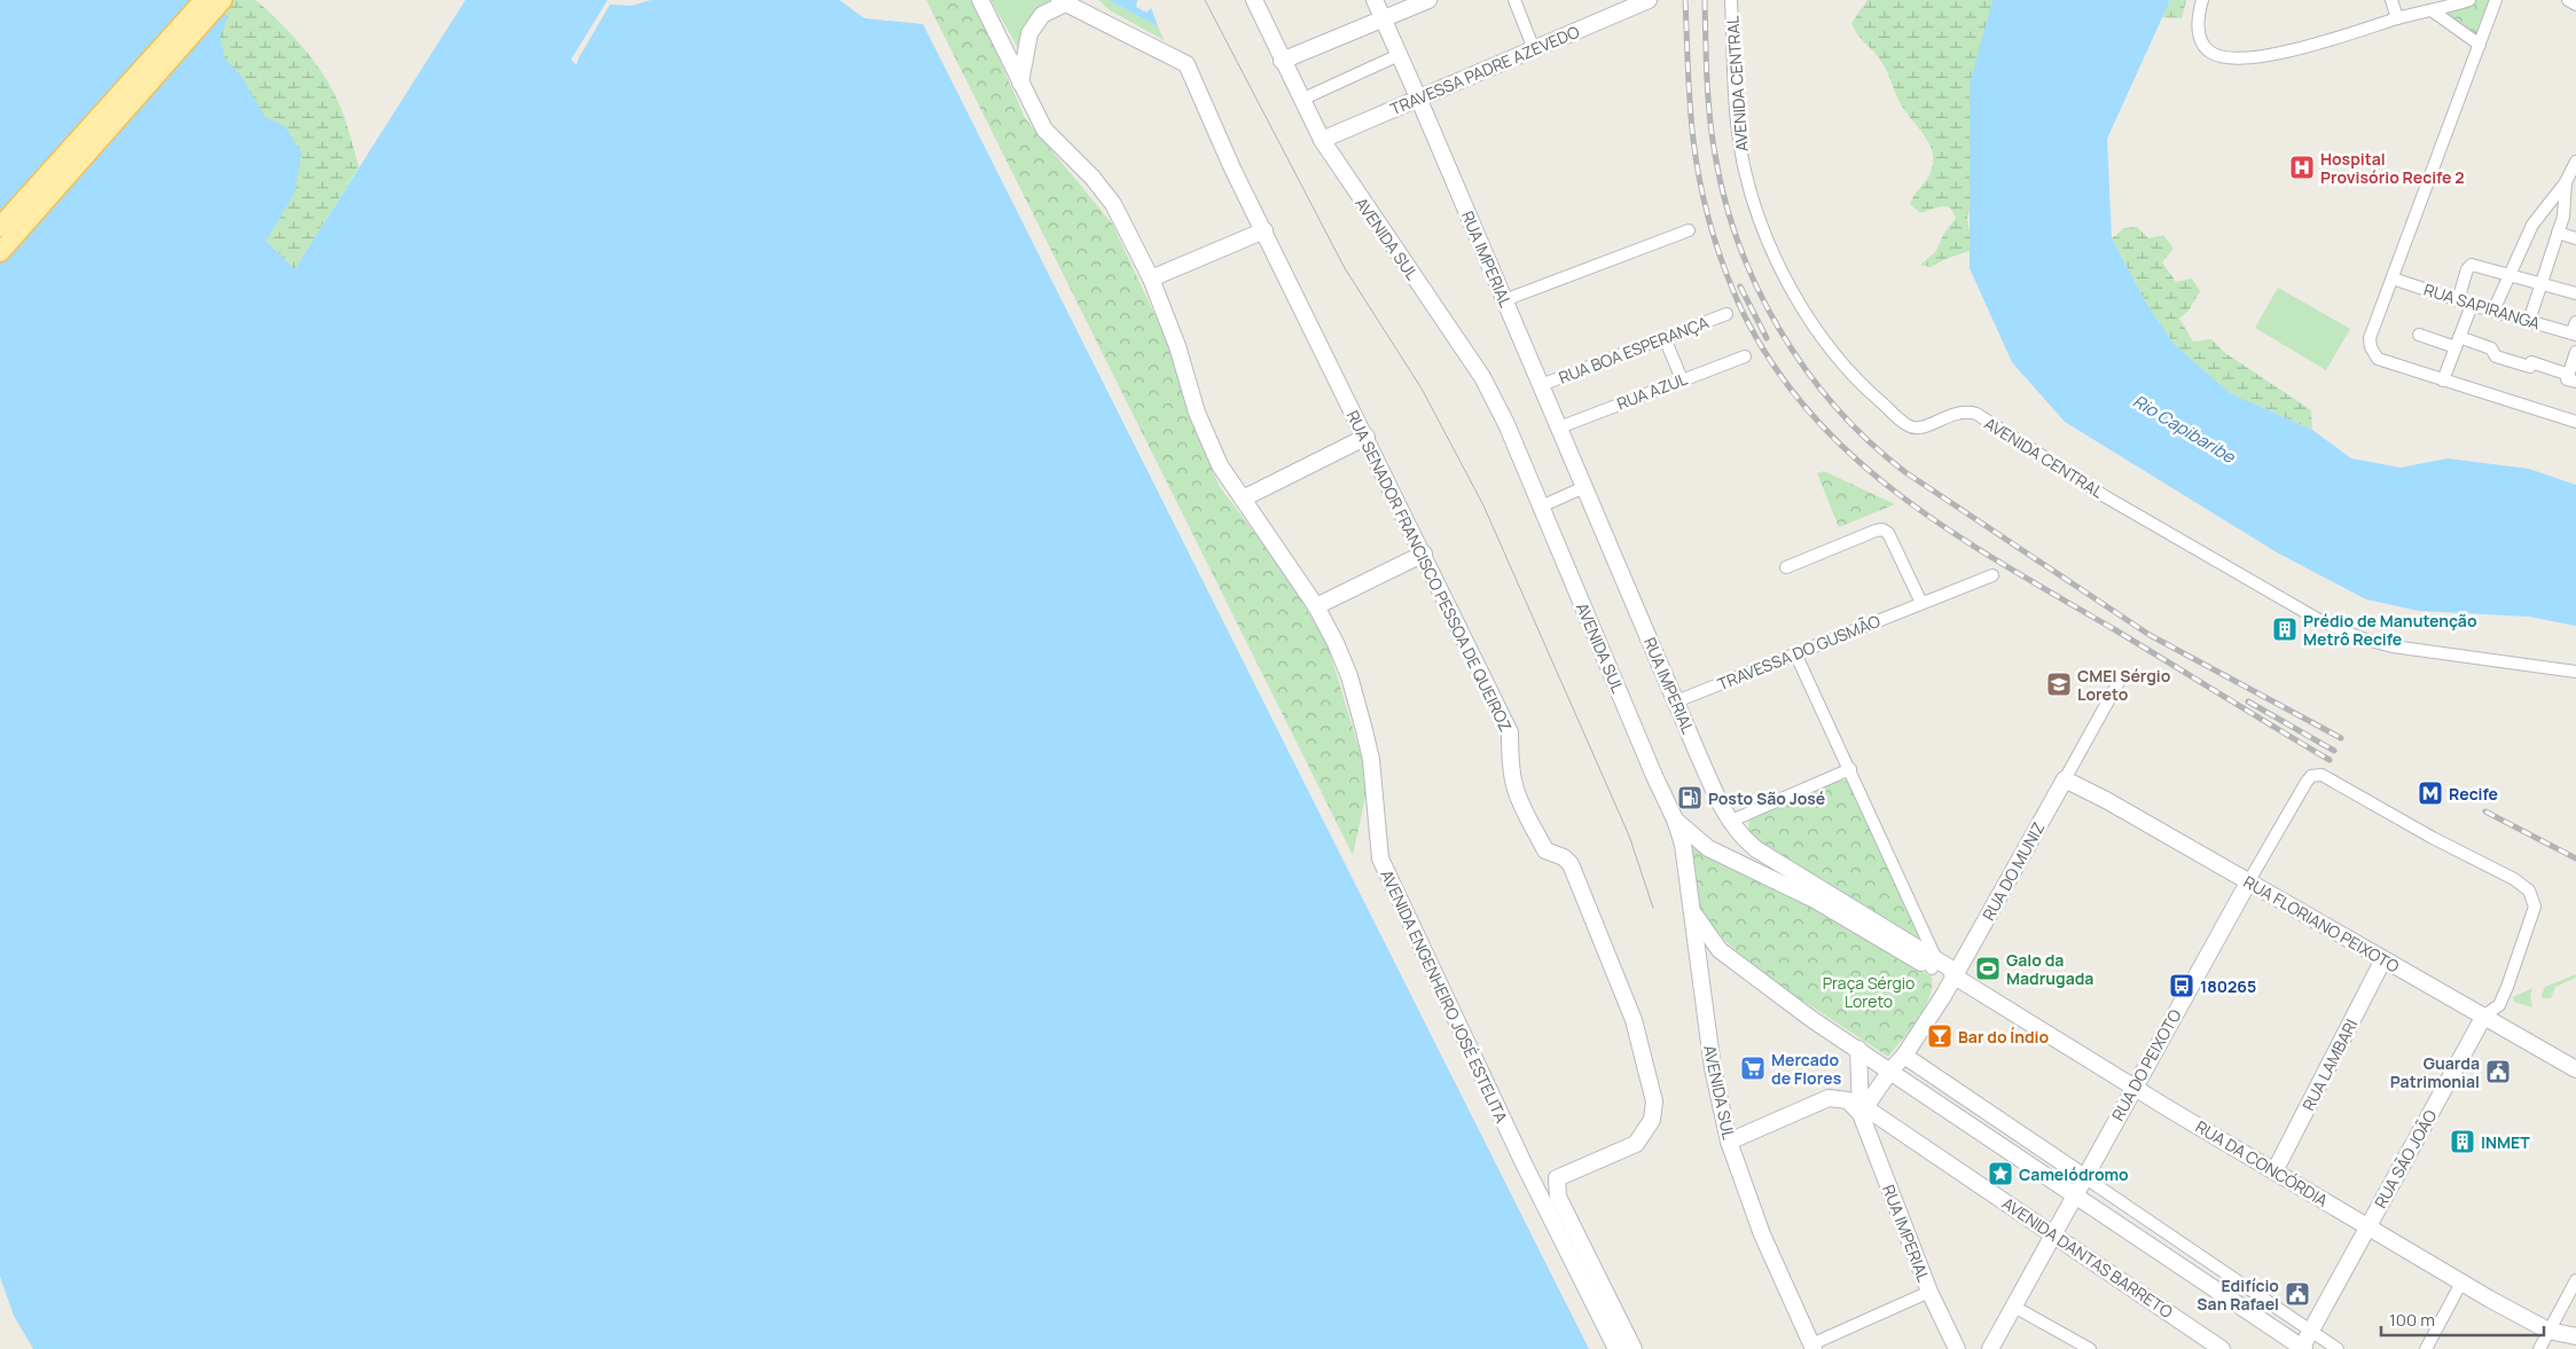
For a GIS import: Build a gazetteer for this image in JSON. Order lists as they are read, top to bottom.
{
  "streets": {
    "main road": [
      "TRAVESSA PADRE AZEVEDO",
      "AVENIDA SUL",
      "RUA IMPERIAL",
      "RUA SENADOR FRANCISCO PESSOA DE QUEIROZ",
      "RUA DO MUNIZ",
      "RUA FLORIANO PEIXOTO",
      "AVENIDA ENGENHEIRO JOSÉ ESTELITA",
      "RUA DO PEIXOTO",
      "RUA LAMBARI",
      "RUA SÃO JOÃO",
      "RUA DA CONCÓRDIA",
      "AVENIDA DANTAS BARRETO"
    ],
    "street": [
      "AVENIDA CENTRAL",
      "RUA SAPIRANGA",
      "RUA BOA ESPERANÇA",
      "RUA AZUL",
      "TRAVESSA DO GUSMÃO"
    ]
  },
  "crossings": [
    ["TRAVESSA PADRE AZEVEDO", "AVENIDA SUL"],
    ["TRAVESSA PADRE AZEVEDO", "RUA IMPERIAL"],
    ["AVENIDA SUL", "RUA IMPERIAL"],
    ["AVENIDA SUL", "AVENIDA DANTAS BARRETO"],
    ["RUA IMPERIAL", "RUA BOA ESPERANÇA"],
    ["RUA IMPERIAL", "RUA AZUL"],
    ["RUA IMPERIAL", "TRAVESSA DO GUSMÃO"],
    ["RUA IMPERIAL", "RUA DO MUNIZ"],
    ["RUA IMPERIAL", "RUA DA CONCÓRDIA"],
    ["RUA IMPERIAL", "AVENIDA DANTAS BARRETO"],
    ["RUA DO MUNIZ", "RUA FLORIANO PEIXOTO"],
    ["RUA DO MUNIZ", "RUA DA CONCÓRDIA"],
    ["RUA FLORIANO PEIXOTO", "RUA DO PEIXOTO"],
    ["RUA FLORIANO PEIXOTO", "RUA LAMBARI"],
    ["RUA FLORIANO PEIXOTO", "RUA SÃO JOÃO"],
    ["RUA DO PEIXOTO", "RUA SÃO JOÃO"],
    ["RUA DO PEIXOTO", "RUA DA CONCÓRDIA"],
    ["RUA DO PEIXOTO", "AVENIDA DANTAS BARRETO"],
    ["RUA LAMBARI", "RUA DA CONCÓRDIA"],
    ["RUA SÃO JOÃO", "RUA DA CONCÓRDIA"]
  ],
  "water": ["Rio Capibaribe"],
  "parks": ["Praça Sérgio Loreto"],
  "places": {
    "hospital": ["Hospital Provisório Recife 2"],
    "building": ["Prédio de Manutenção Metrô Recife", "INMET"],
    "school or university": ["CMEI Sérgio Loreto"],
    "metro station": ["Recife"],
    "fuel station": ["Posto São José"],
    "sports": ["Galo da Madrugada"],
    "bus stop": ["180265"],
    "bar": ["Bar do Índio"],
    "supermarket": ["Mercado de Flores"],
    "public building": ["Guarda Patrimonial", "Edifício San Rafael"],
    "place": ["Camelódromo"]
  },
  "scale_bar": "100 m"
}
